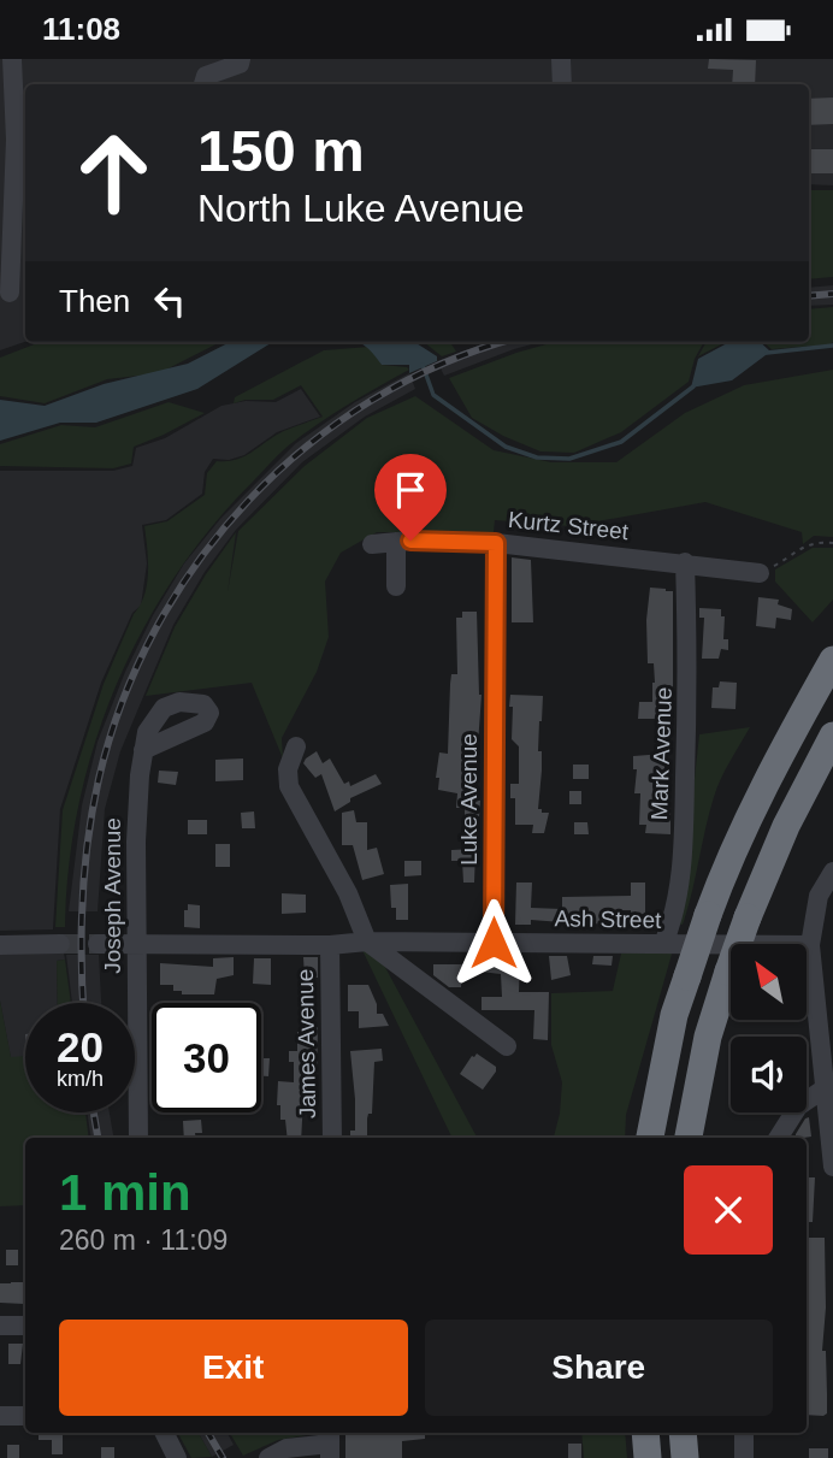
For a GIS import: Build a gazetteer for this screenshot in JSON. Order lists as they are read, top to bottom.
{
  "streets": {
    "street": [
      "Kurtz Street",
      "Mark Avenue",
      "Luke Avenue",
      "Joseph Avenue",
      "Ash Street",
      "James Avenue"
    ]
  },
  "crossings": [
    ["Kurtz Street", "Mark Avenue"],
    ["Kurtz Street", "Luke Avenue"],
    ["Mark Avenue", "Ash Street"],
    ["Luke Avenue", "Ash Street"],
    ["Joseph Avenue", "Ash Street"],
    ["Ash Street", "James Avenue"]
  ],
  "north": "top left",
  "page": {
    "status": "11:08",
    "turn": ["150 m", "North Luke Avenue"],
    "then": "Then",
    "speed": "20 km/h",
    "limit": "30",
    "heading": ["1 min", "260 m · 11:09"],
    "buttons": ["Exit", "Share"]
  }
}
